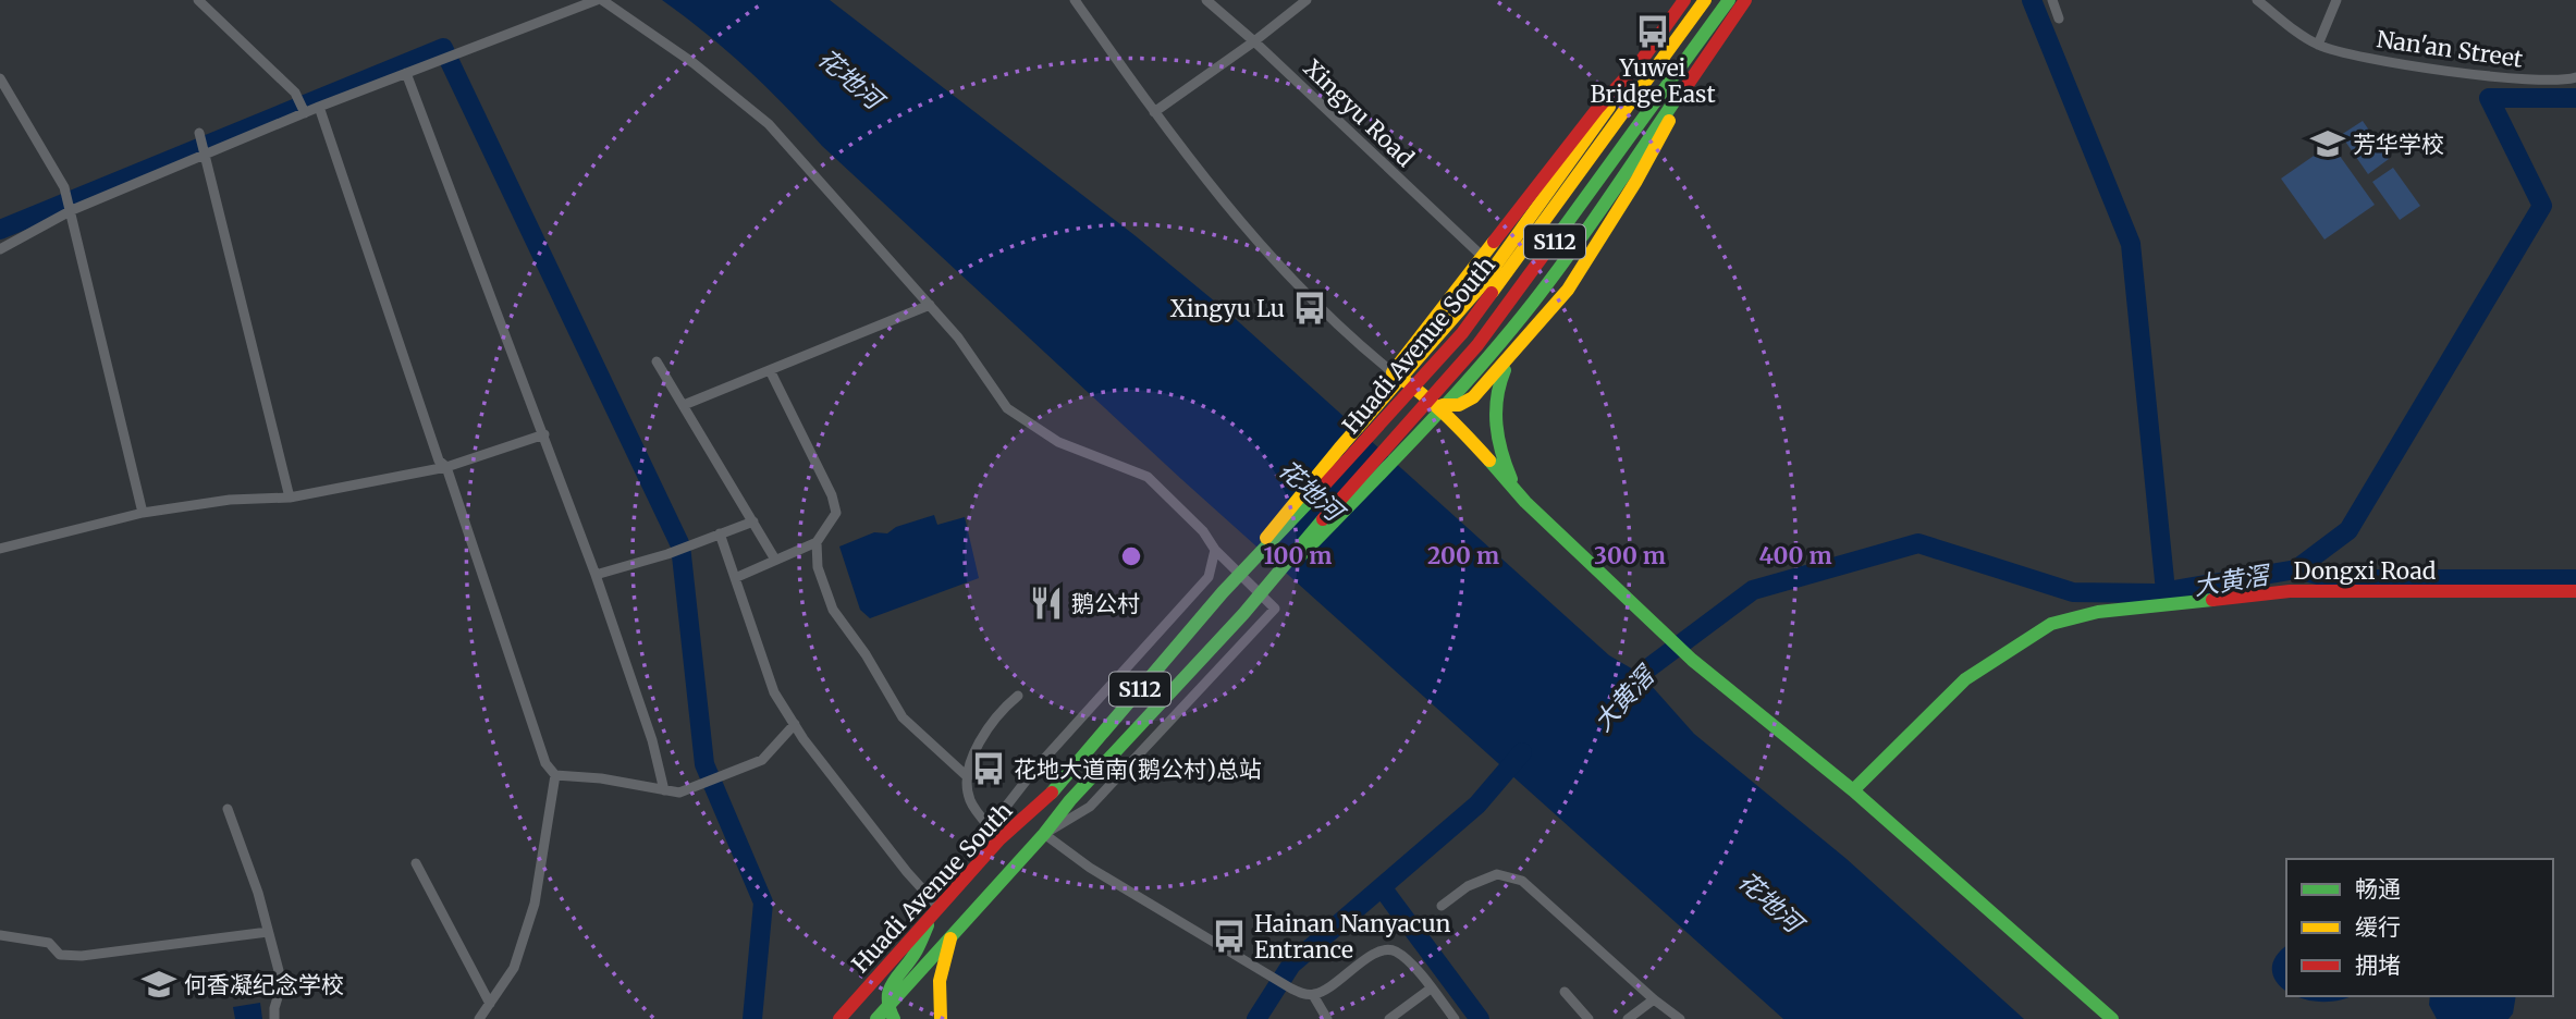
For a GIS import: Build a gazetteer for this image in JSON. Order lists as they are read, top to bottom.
{
  "streets": {
    "main road": ["S112", "Huadi Avenue South", "Dongxi Road"],
    "street": ["Nan'an Street", "Xingyu Road"]
  },
  "crossings": [
    ["Xingyu Road", "Huadi Avenue South"]
  ],
  "water": ["花地河", "大黄滘"],
  "places": {
    "bus stop": [
      "Yuwei Bridge East",
      "Xingyu Lu",
      "花地大道南(鹅公村)总站",
      "Hainan Nanyacun Entrance"
    ],
    "school or university": ["芳华学校", "何香凝纪念学校"],
    "restaurant": ["鹅公村"]
  },
  "legend": ["畅通", "缓行", "拥堵"],
  "rings": [
    "100 m",
    "200 m",
    "300 m",
    "400 m"
  ]
}
